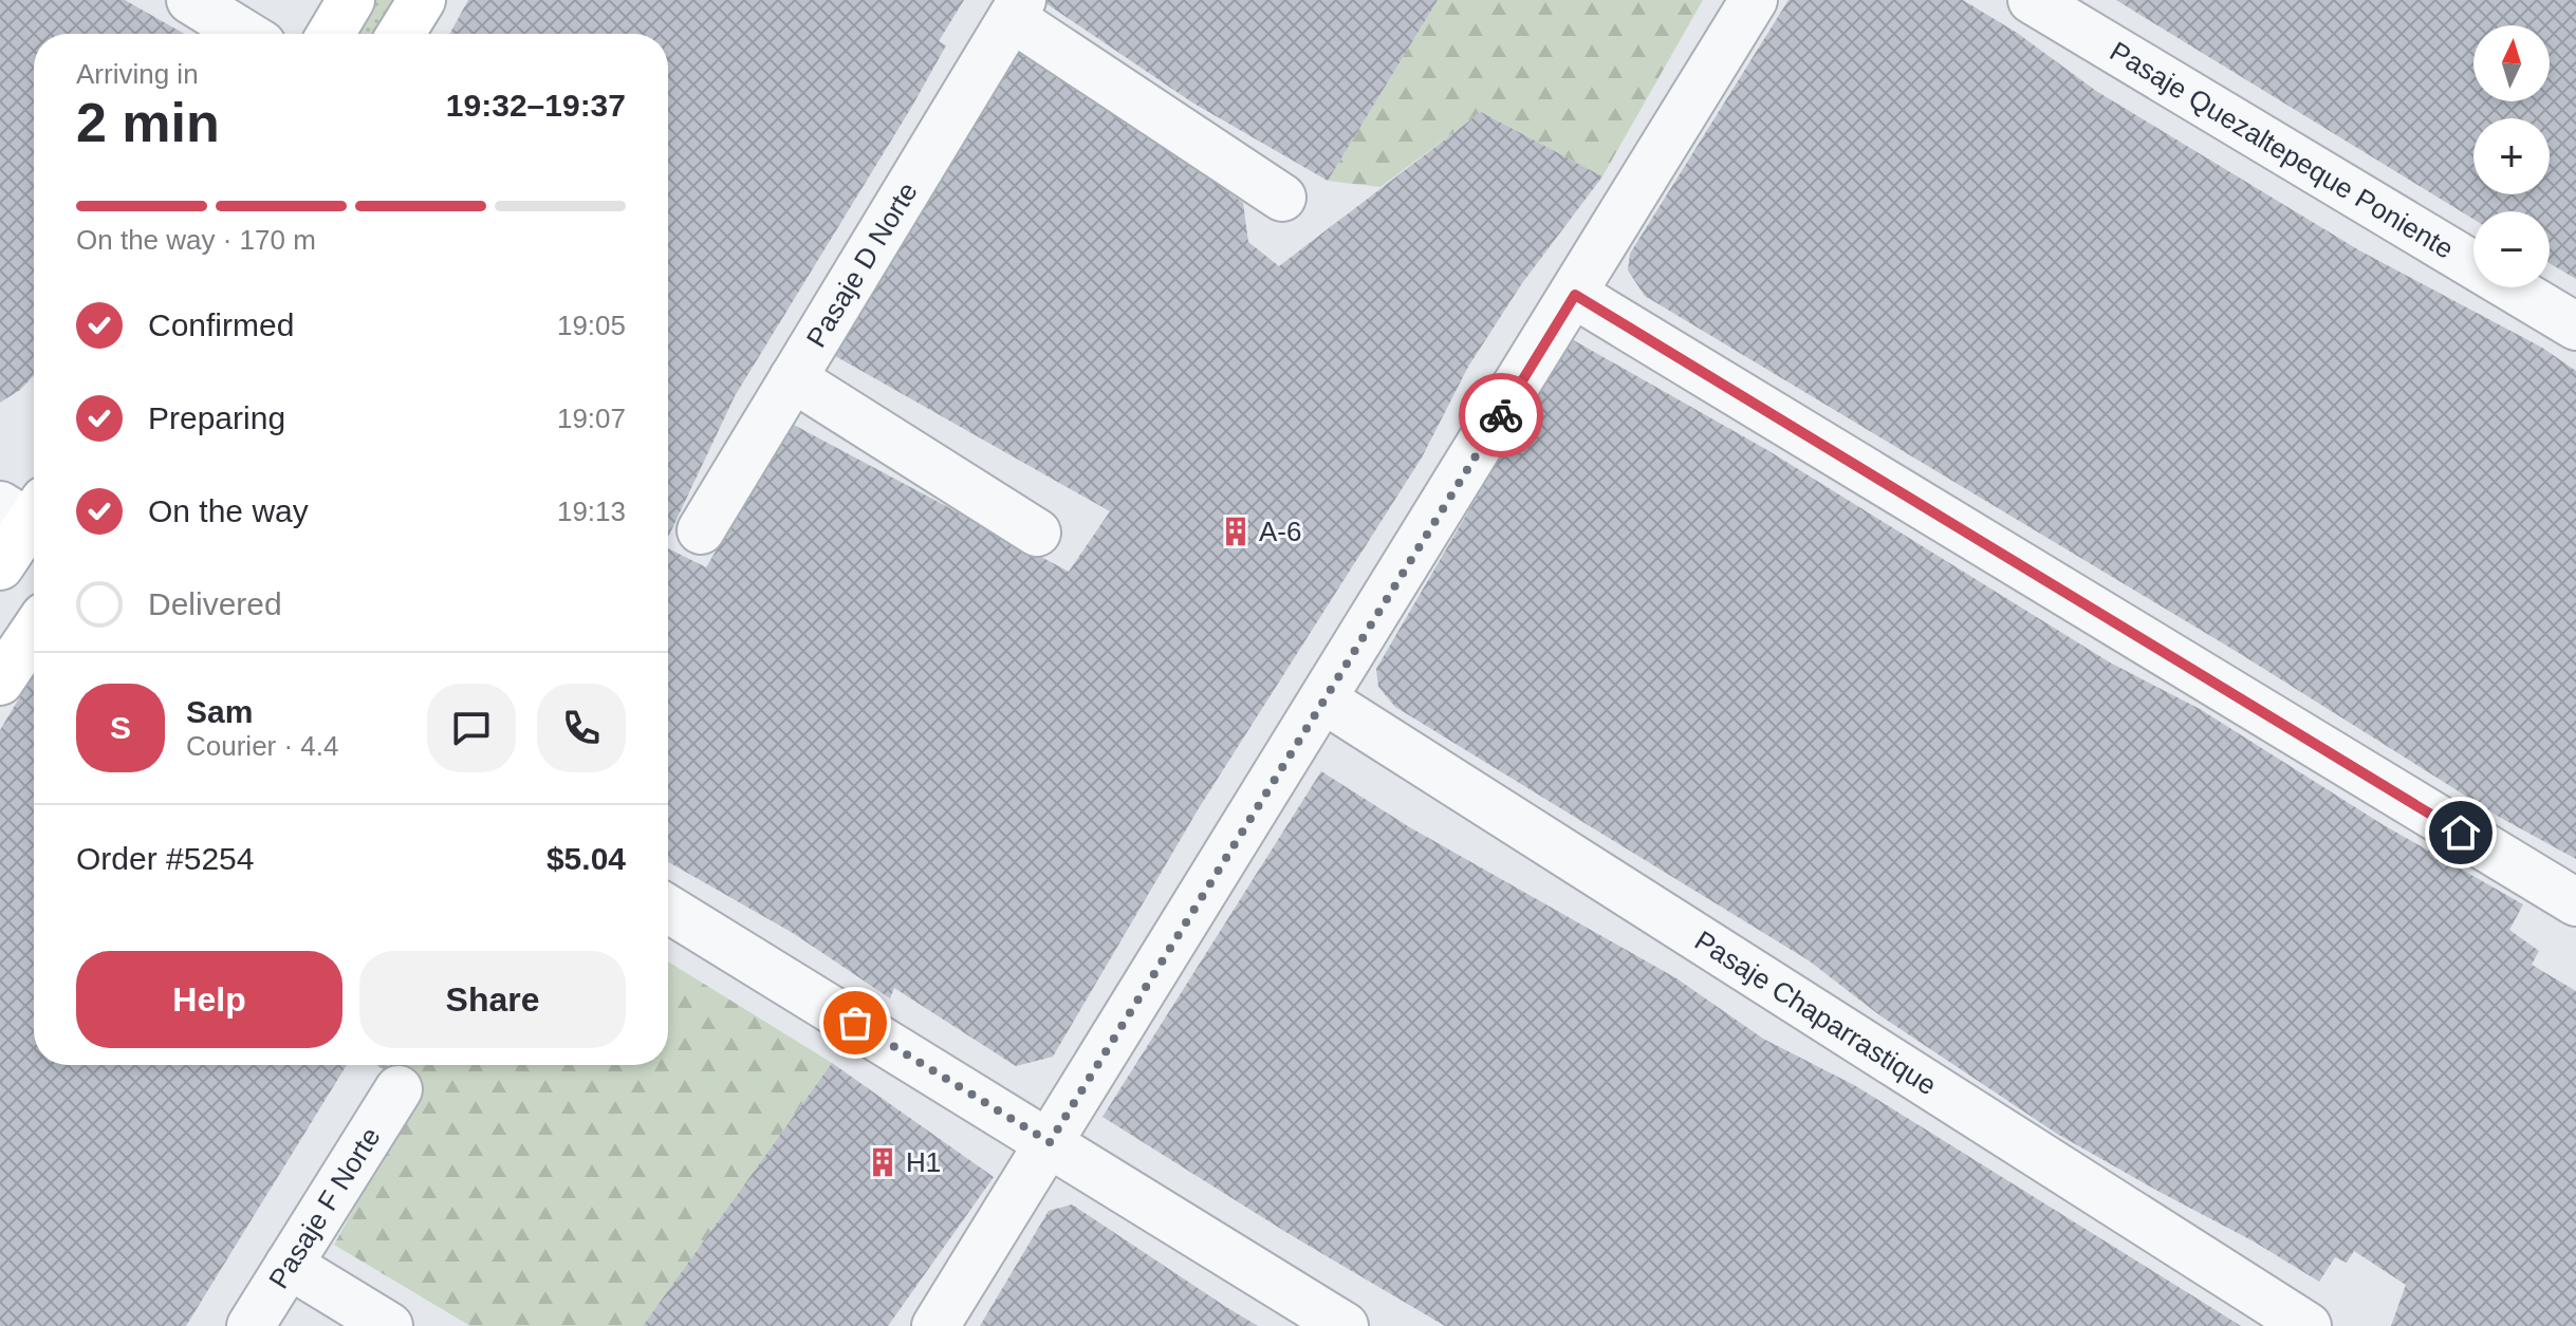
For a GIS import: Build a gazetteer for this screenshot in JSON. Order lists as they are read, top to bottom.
{
  "streets": {
    "street": [
      "Pasaje Quezaltepeque Poniente",
      "Pasaje D Norte",
      "Pasaje Chaparrastique",
      "Pasaje F Norte"
    ]
  },
  "places": {
    "building": ["A-6", "H1"]
  },
  "north": "top",
  "page": {
    "map_buttons": ["+", "−"],
    "heading": ["2 min", "Arriving in", "19:32–19:37"],
    "panel": [
      "Sam",
      "Courier · 4.4",
      "Order #5254",
      "$5.04"
    ],
    "bar": "On the way · 170 m",
    "list": [
      ["Confirmed", "19:05"],
      ["Preparing", "19:07"],
      ["On the way", "19:13"],
      "Delivered"
    ],
    "round": "S",
    "buttons": ["Help", "Share"]
  }
}
